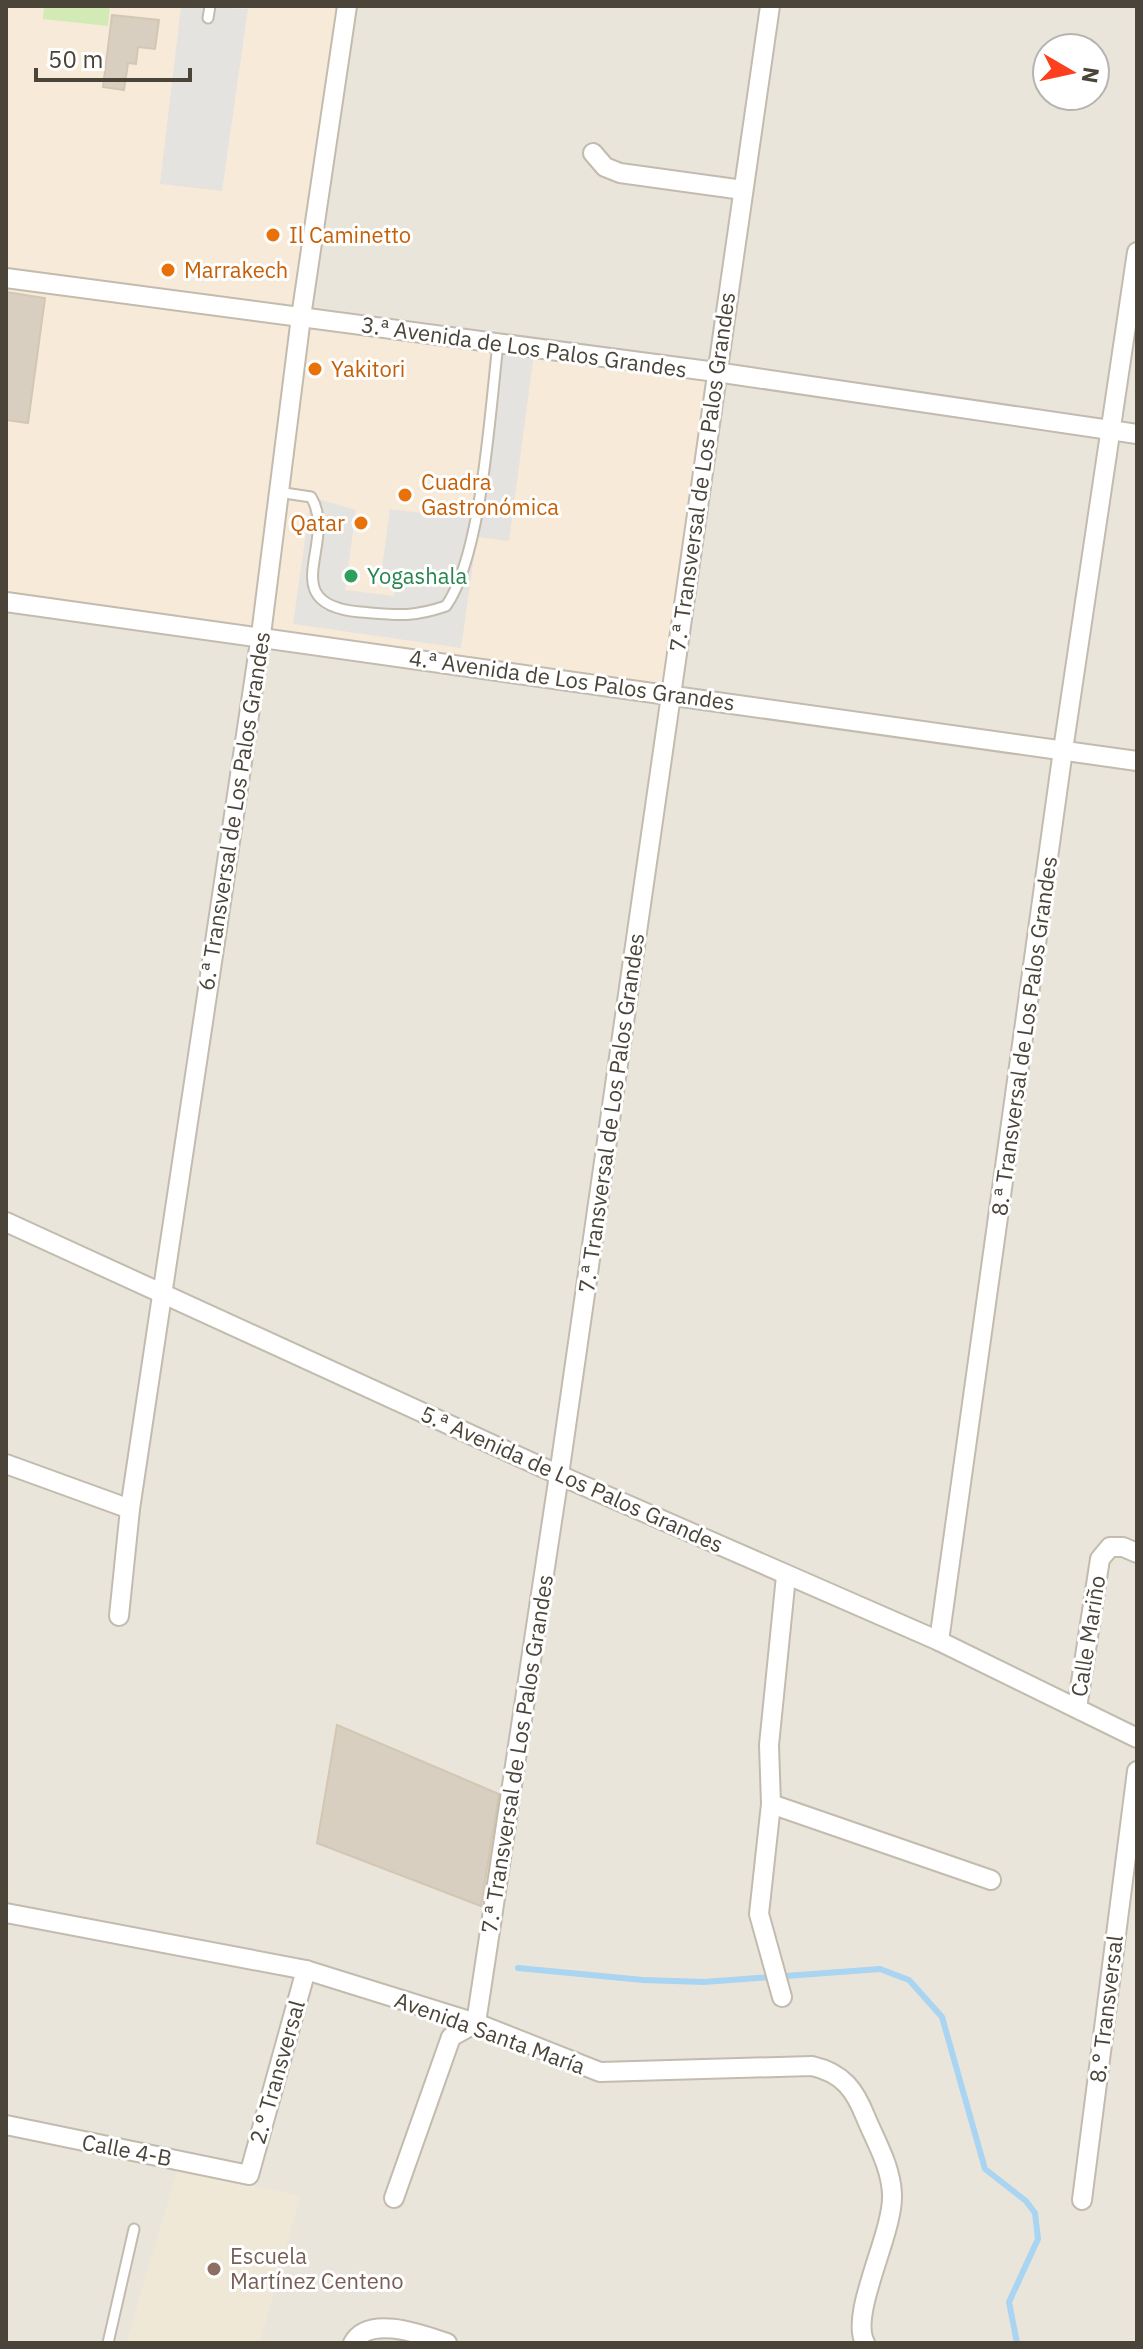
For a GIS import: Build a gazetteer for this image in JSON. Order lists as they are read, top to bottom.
{
  "streets": {
    "street": [
      "3.ª Avenida de Los Palos Grandes",
      "7.ª Transversal de Los Palos Grandes",
      "4.ª Avenida de Los Palos Grandes",
      "6.ª Transversal de Los Palos Grandes",
      "8.ª Transversal de Los Palos Grandes",
      "5.ª Avenida de Los Palos Grandes",
      "Calle Mariño",
      "8.° Transversal",
      "Avenida Santa María",
      "2.° Transversal",
      "Calle 4-B"
    ]
  },
  "crossings": [
    ["3.ª Avenida de Los Palos Grandes", "7.ª Transversal de Los Palos Grandes"],
    ["3.ª Avenida de Los Palos Grandes", "6.ª Transversal de Los Palos Grandes"],
    ["3.ª Avenida de Los Palos Grandes", "8.ª Transversal de Los Palos Grandes"],
    ["7.ª Transversal de Los Palos Grandes", "4.ª Avenida de Los Palos Grandes"],
    ["7.ª Transversal de Los Palos Grandes", "5.ª Avenida de Los Palos Grandes"],
    ["7.ª Transversal de Los Palos Grandes", "Avenida Santa María"],
    ["4.ª Avenida de Los Palos Grandes", "6.ª Transversal de Los Palos Grandes"],
    ["4.ª Avenida de Los Palos Grandes", "8.ª Transversal de Los Palos Grandes"],
    ["6.ª Transversal de Los Palos Grandes", "5.ª Avenida de Los Palos Grandes"],
    ["8.ª Transversal de Los Palos Grandes", "5.ª Avenida de Los Palos Grandes"],
    ["5.ª Avenida de Los Palos Grandes", "Calle Mariño"],
    ["Avenida Santa María", "2.° Transversal"],
    ["2.° Transversal", "Calle 4-B"]
  ],
  "places": [
    "Il Caminetto",
    "Marrakech",
    "Yakitori",
    "Cuadra Gastronómica",
    "Qatar",
    "Yogashala",
    "Escuela Martínez Centeno"
  ],
  "scale_bar": "50 m",
  "north": "right"
}
